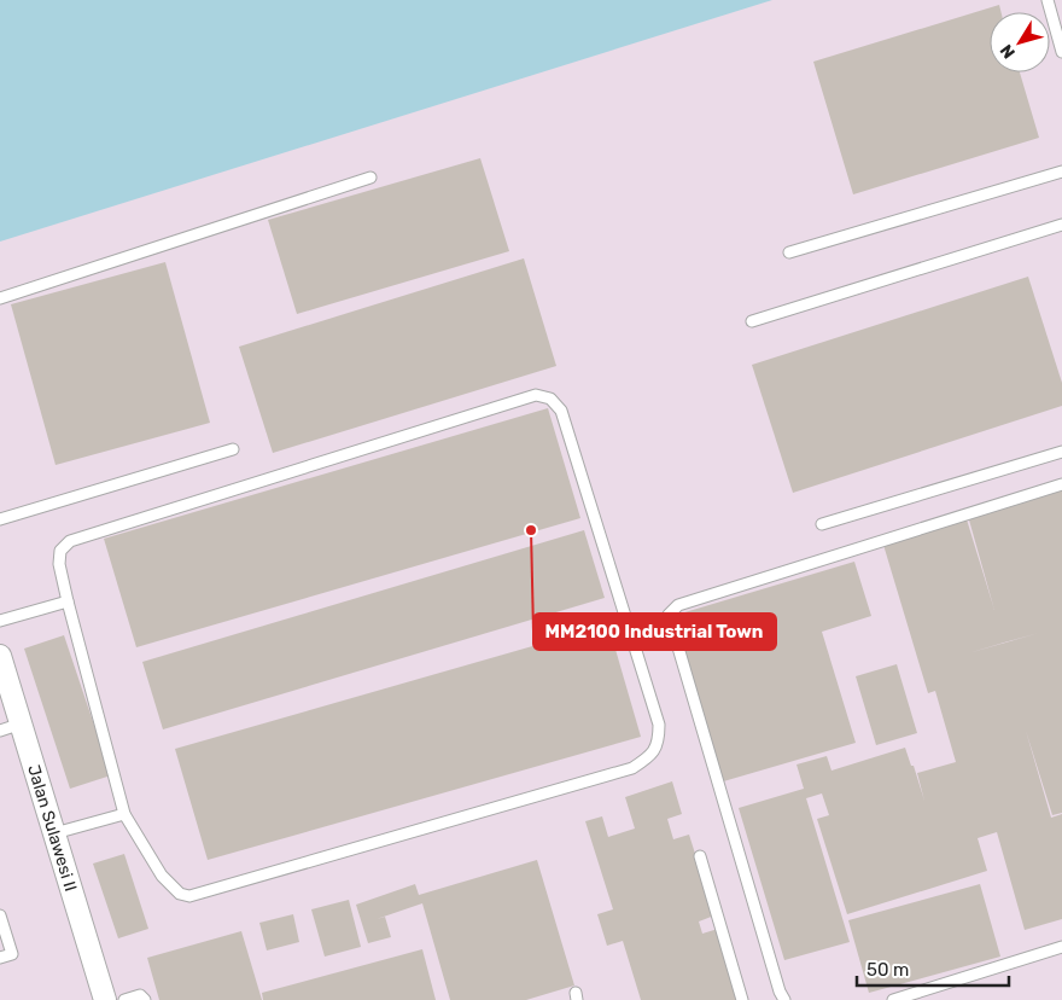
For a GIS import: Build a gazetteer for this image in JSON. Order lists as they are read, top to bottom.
{
  "streets": {
    "street": ["Jalan Sulawesi II"]
  },
  "places": ["MM2100 Industrial Town"],
  "scale_bar": "50 m",
  "north": "bottom left"
}
